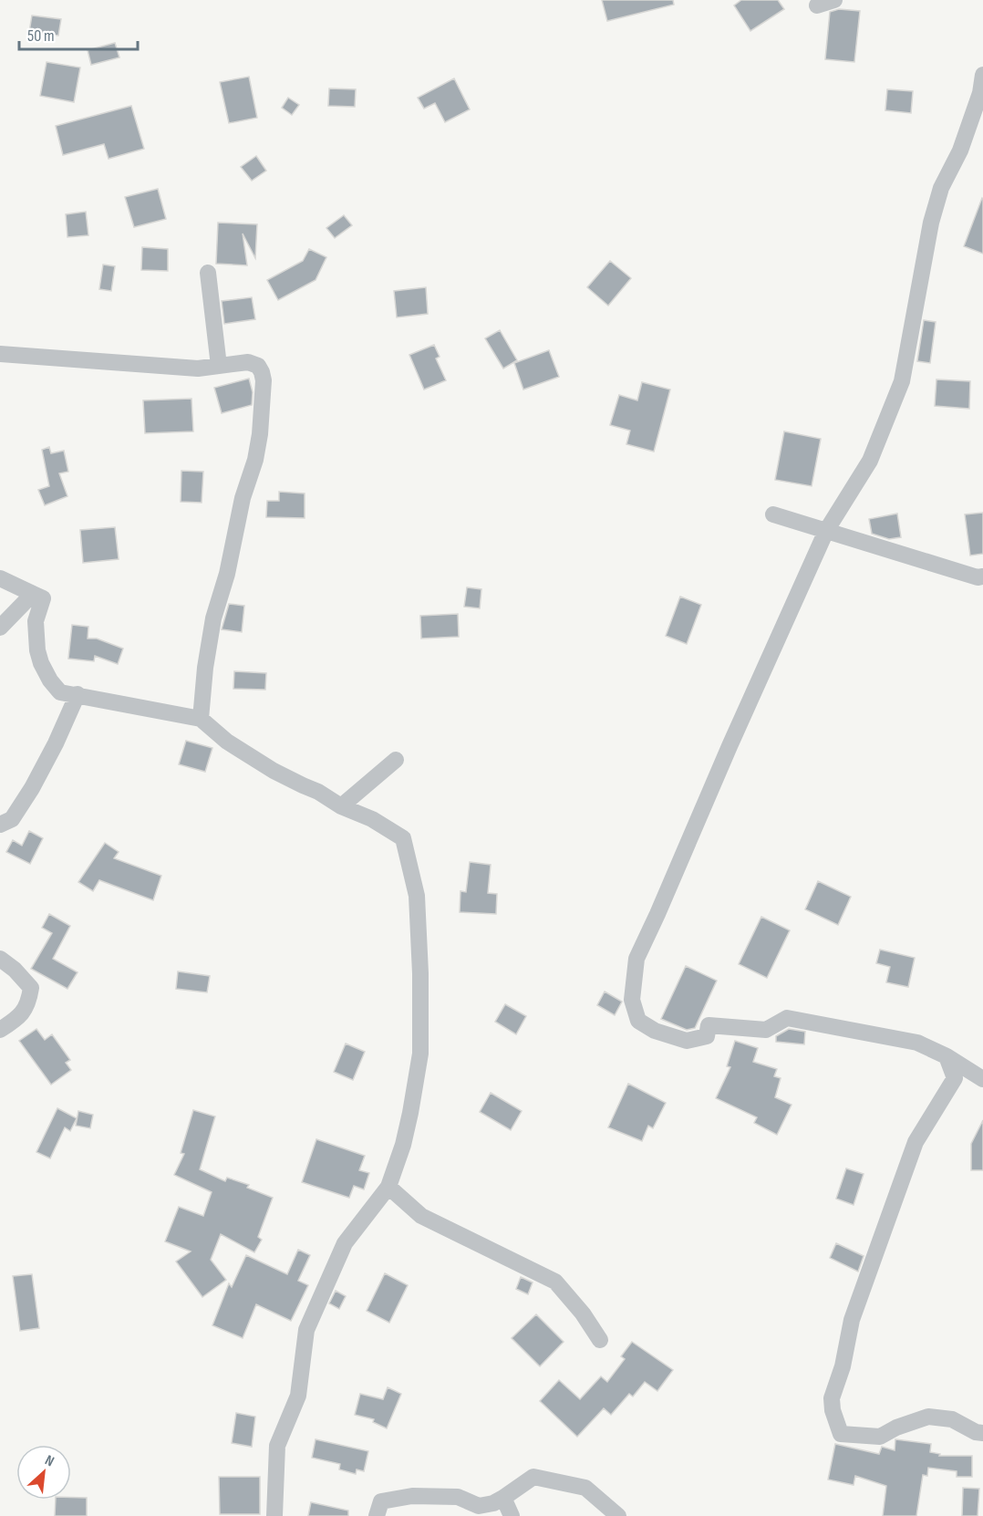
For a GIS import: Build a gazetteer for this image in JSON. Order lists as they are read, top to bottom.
{
  "scale_bar": "50 m",
  "north": "top right"
}
